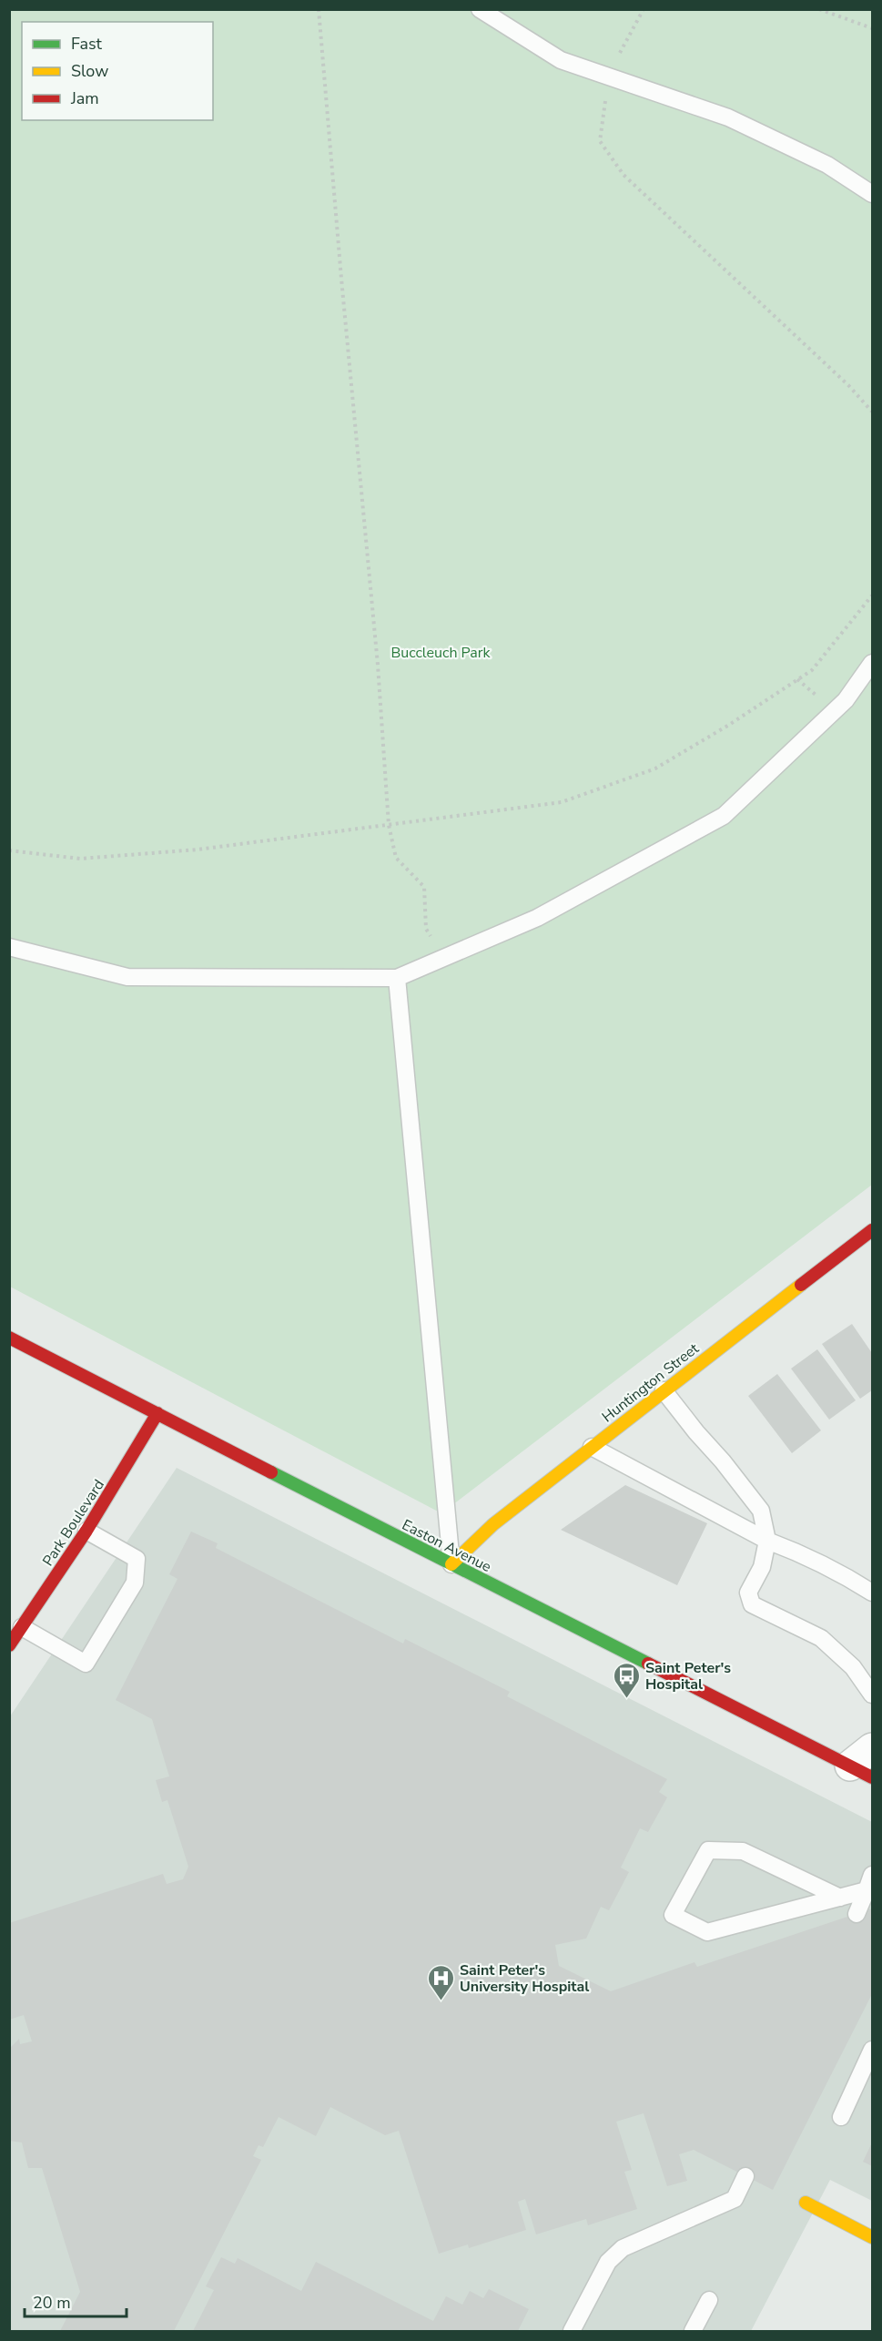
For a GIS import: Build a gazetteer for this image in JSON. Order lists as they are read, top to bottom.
{
  "streets": {
    "street": ["Huntington Street", "Park Boulevard", "Easton Avenue"]
  },
  "crossings": [
    ["Huntington Street", "Easton Avenue"],
    ["Park Boulevard", "Easton Avenue"]
  ],
  "parks": ["Buccleuch Park"],
  "places": {
    "bus stop": ["Saint Peter's Hospital"],
    "hospital": ["Saint Peter's University Hospital"]
  },
  "legend": ["Fast", "Slow", "Jam"],
  "scale_bar": "20 m"
}
